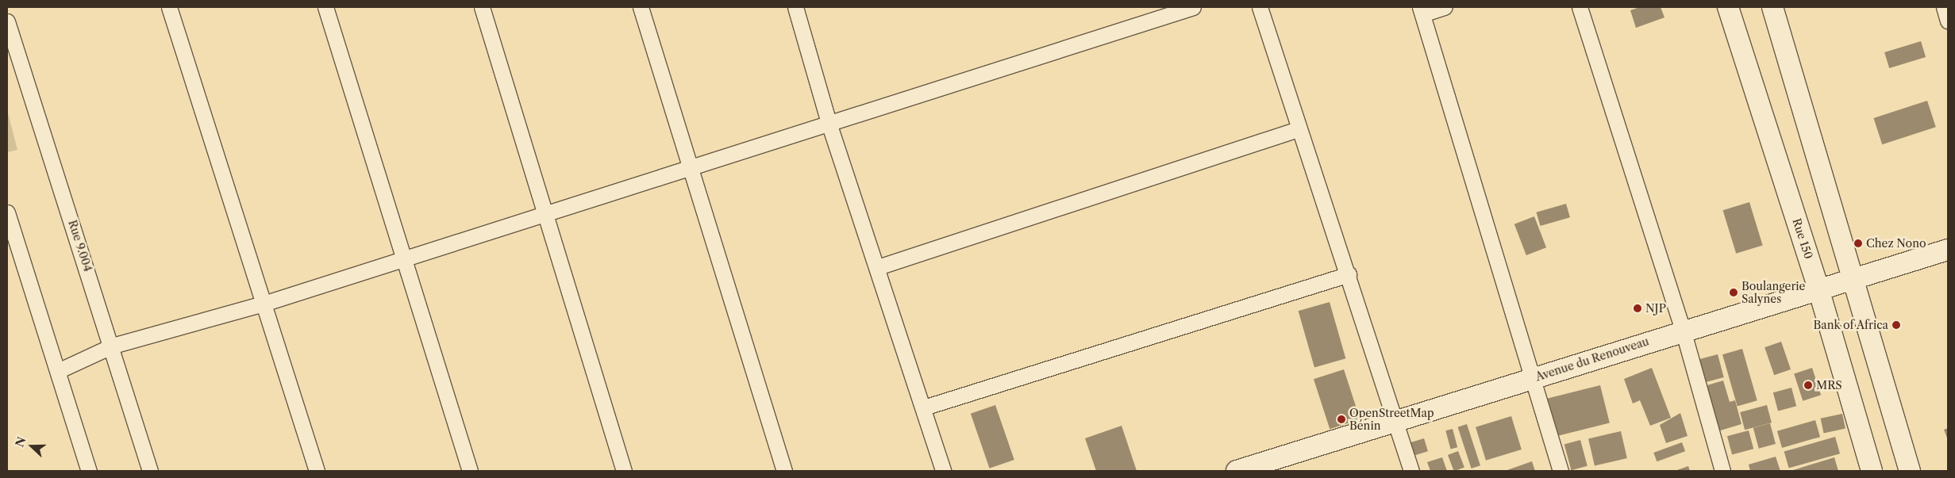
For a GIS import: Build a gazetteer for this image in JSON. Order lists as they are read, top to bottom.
{
  "streets": {
    "main road": ["Rue 150", "Avenue du Renouveau"],
    "street": ["Rue 9.004"]
  },
  "crossings": [
    ["Rue 150", "Avenue du Renouveau"]
  ],
  "places": [
    "Chez Nono",
    "Boulangerie Salynes",
    "NJP",
    "Bank of Africa",
    "MRS",
    "OpenStreetMap Bénin"
  ],
  "north": "left"
}
